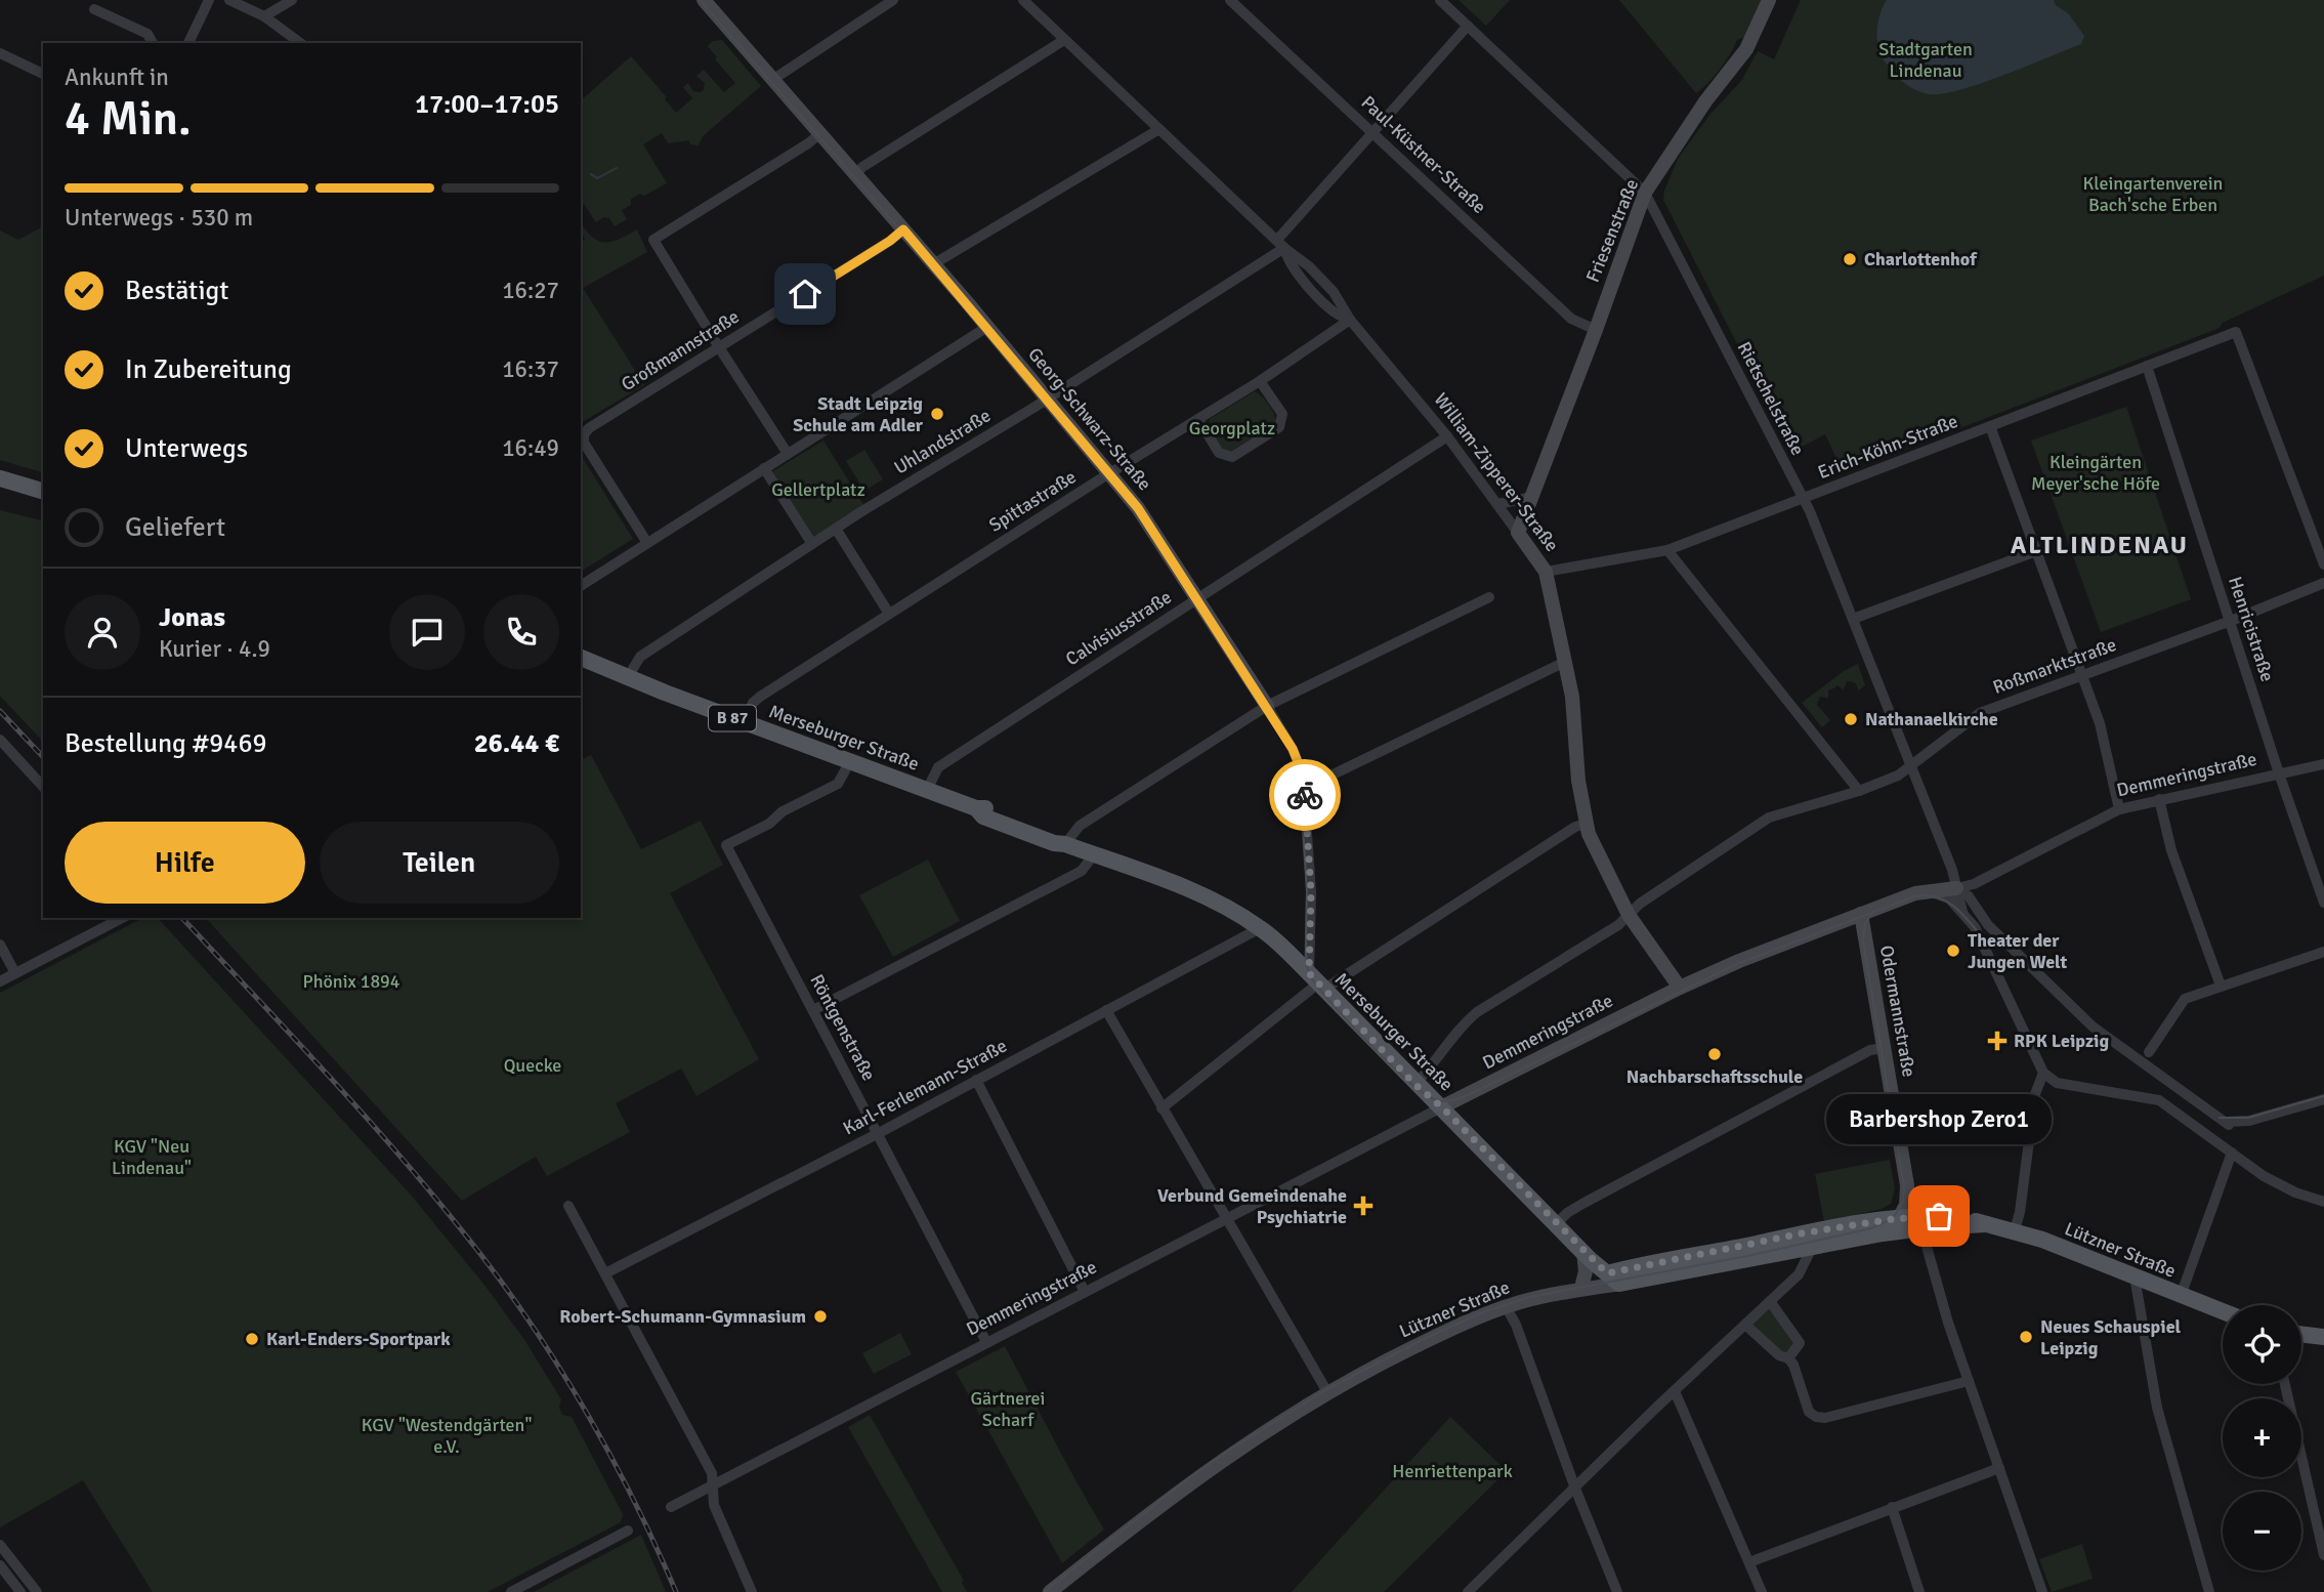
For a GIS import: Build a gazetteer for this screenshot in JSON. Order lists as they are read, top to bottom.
{
  "streets": {
    "main road": ["B 87", "Merseburger Straße", "Lützner Straße"],
    "street": [
      "Paul-Küstner-Straße",
      "Friesenstraße",
      "Großmannstraße",
      "Rietschelstraße",
      "Georg-Schwarz-Straße",
      "Uhlandstraße",
      "Erich-Köhn-Straße",
      "William-Zipperer-Straße",
      "Spittastraße",
      "Calvisiusstraße",
      "Henricistraße",
      "Roßmarktstraße",
      "Demmeringstraße",
      "Odermannstraße",
      "Röntgenstraße",
      "Karl-Ferlemann-Straße"
    ]
  },
  "crossings": [
    ["Paul-Küstner-Straße", "Friesenstraße"],
    ["Paul-Küstner-Straße", "Uhlandstraße"],
    ["Friesenstraße", "Rietschelstraße"],
    ["Friesenstraße", "William-Zipperer-Straße"],
    ["Großmannstraße", "Georg-Schwarz-Straße"],
    ["Rietschelstraße", "Uhlandstraße"],
    ["Rietschelstraße", "Erich-Köhn-Straße"],
    ["Rietschelstraße", "Roßmarktstraße"],
    ["Rietschelstraße", "Demmeringstraße"],
    ["Georg-Schwarz-Straße", "Uhlandstraße"],
    ["Georg-Schwarz-Straße", "Spittastraße"],
    ["Georg-Schwarz-Straße", "Calvisiusstraße"],
    ["Georg-Schwarz-Straße", "Merseburger Straße"],
    ["Uhlandstraße", "William-Zipperer-Straße"],
    ["Uhlandstraße", "Merseburger Straße"],
    ["Erich-Köhn-Straße", "William-Zipperer-Straße"],
    ["Erich-Köhn-Straße", "Henricistraße"],
    ["William-Zipperer-Straße", "Spittastraße"],
    ["William-Zipperer-Straße", "Calvisiusstraße"],
    ["William-Zipperer-Straße", "Roßmarktstraße"],
    ["William-Zipperer-Straße", "Demmeringstraße"],
    ["Spittastraße", "Merseburger Straße"],
    ["Calvisiusstraße", "Merseburger Straße"],
    ["Henricistraße", "Roßmarktstraße"],
    ["Henricistraße", "Demmeringstraße"],
    ["Roßmarktstraße", "Merseburger Straße"],
    ["Merseburger Straße", "Demmeringstraße"],
    ["Merseburger Straße", "Röntgenstraße"],
    ["Merseburger Straße", "Karl-Ferlemann-Straße"],
    ["Merseburger Straße", "Lützner Straße"],
    ["Demmeringstraße", "Odermannstraße"],
    ["Demmeringstraße", "Röntgenstraße"],
    ["Odermannstraße", "Lützner Straße"],
    ["Röntgenstraße", "Karl-Ferlemann-Straße"]
  ],
  "districts": ["ALTLINDENAU"],
  "parks": [
    "Stadtgarten Lindenau",
    "Kleingartenverein Bach'sche Erben",
    "Georgplatz",
    "Kleingärten Meyer'sche Höfe",
    "Gellertplatz",
    "Phönix 1894",
    "Quecke",
    "KGV \"Neu Lindenau\"",
    "Gärtnerei Scharf",
    "KGV \"Westendgärten\" e.V.",
    "Henriettenpark"
  ],
  "places": {
    "other": [
      "Charlottenhof",
      "Stadt Leipzig Schule am Adler",
      "Nathanaelkirche",
      "Theater der Jungen Welt",
      "Nachbarschaftsschule",
      "Barbershop Zero1",
      "Robert-Schumann-Gymnasium",
      "Neues Schauspiel Leipzig",
      "Karl-Enders-Sportpark"
    ],
    "health": ["RPK Leipzig", "Verbund Gemeindenahe Psychiatrie"]
  },
  "page": {
    "heading": ["4 Min.", "Ankunft in", "17:00–17:05"],
    "panel": [
      "Jonas",
      "Kurier · 4.9",
      "Bestellung #9469",
      "26.44 €"
    ],
    "bar": "Unterwegs · 530 m",
    "list": [
      ["Bestätigt", "16:27"],
      ["In Zubereitung", "16:37"],
      ["Unterwegs", "16:49"],
      "Geliefert"
    ],
    "buttons": ["Hilfe", "Teilen"],
    "bubble": "Barbershop Zero1",
    "map_buttons": ["+", "−"]
  }
}
